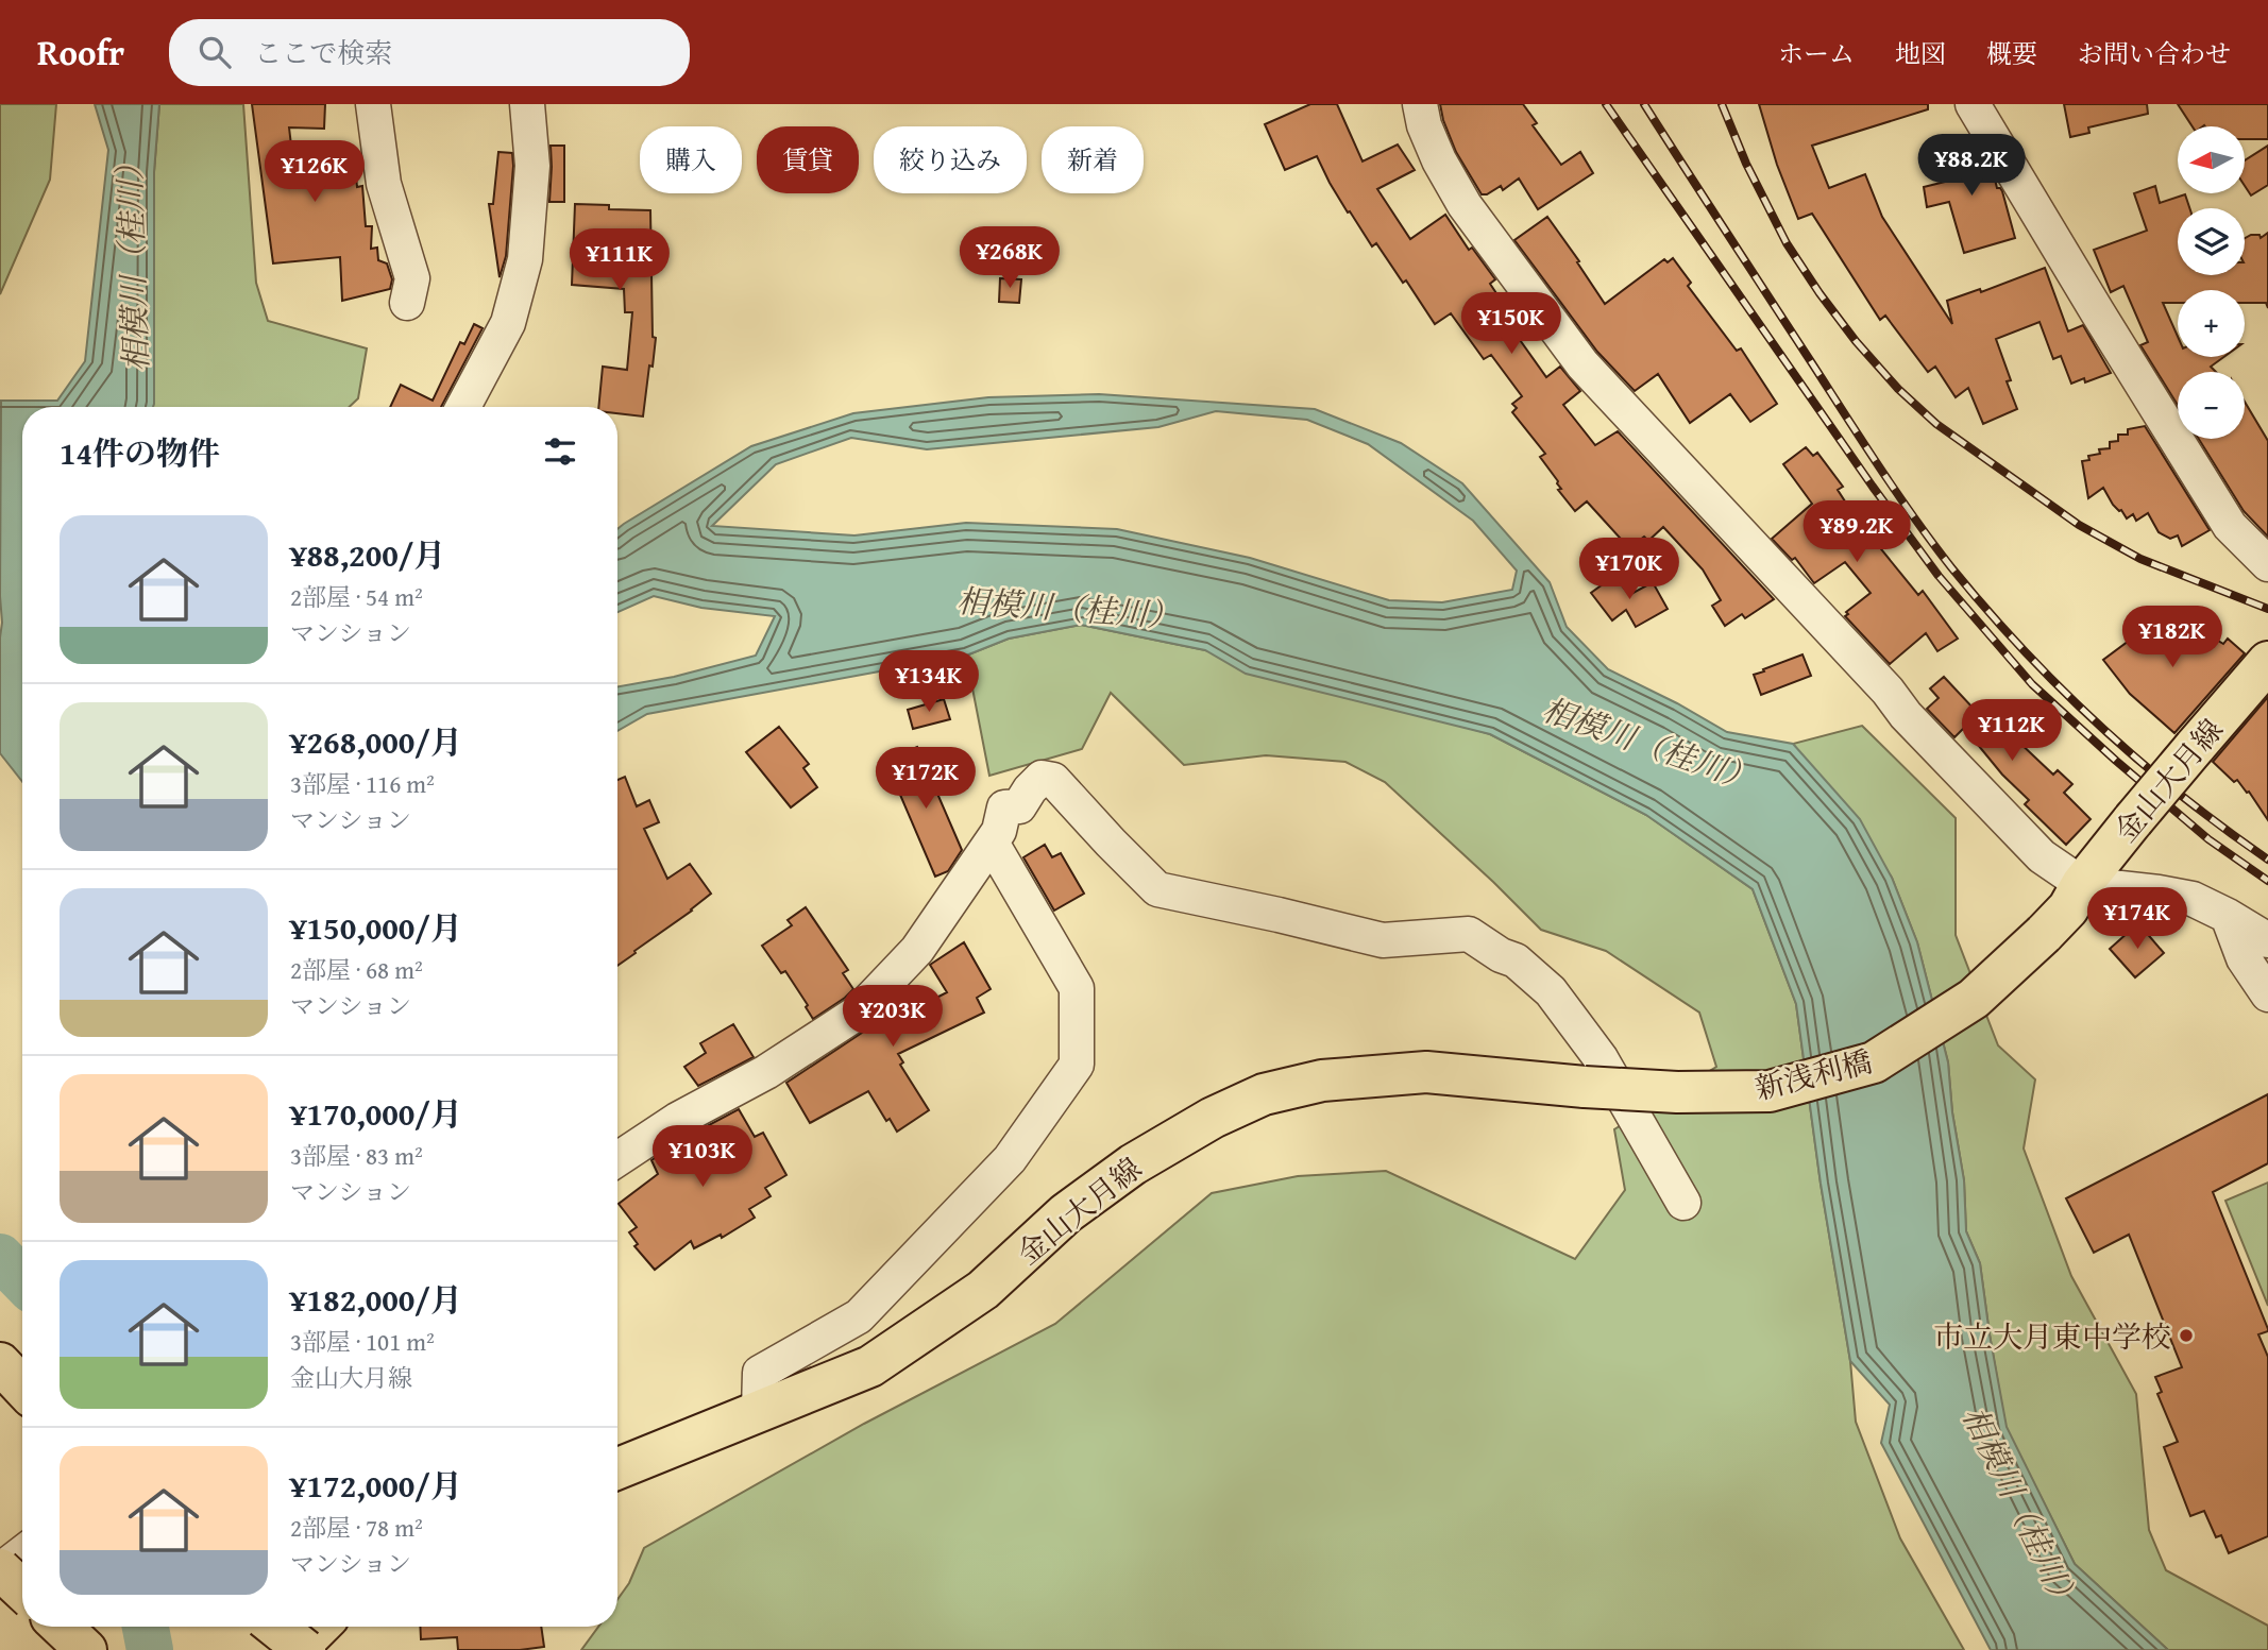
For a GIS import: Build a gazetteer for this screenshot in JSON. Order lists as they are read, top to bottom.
{
  "streets": {
    "main road": ["金山大月線", "新浅利橋"]
  },
  "crossings": [
    ["金山大月線", "新浅利橋"]
  ],
  "water": ["相模川（桂川）"],
  "places": ["市立大月東中学校"],
  "north": "left",
  "page": {
    "header": "Roofr",
    "search": "ここで検索",
    "nav": [
      "ホーム",
      "地図",
      "概要",
      "お問い合わせ"
    ],
    "map_buttons": ["+", "−"],
    "chip": [
      "購入",
      "賃貸",
      "絞り込み",
      "新着"
    ],
    "price": [
      "¥88.2K",
      "¥126K",
      "¥268K",
      "¥111K",
      "¥150K",
      "¥89.2K",
      "¥170K",
      "¥182K",
      "¥134K",
      "¥112K",
      "¥172K",
      "¥174K",
      "¥203K",
      "¥103K"
    ],
    "heading": "14件の物件",
    "list": [
      {
        "name": "¥88,200/月",
        "note": "2部屋 · 54 m² · マンション"
      },
      {
        "name": "¥268,000/月",
        "note": "3部屋 · 116 m² · マンション"
      },
      {
        "name": "¥150,000/月",
        "note": "2部屋 · 68 m² · マンション"
      },
      {
        "name": "¥170,000/月",
        "note": "3部屋 · 83 m² · マンション"
      },
      {
        "name": "¥182,000/月",
        "note": "3部屋 · 101 m² · 金山大月線"
      },
      {
        "name": "¥172,000/月",
        "note": "2部屋 · 78 m² · マンション"
      }
    ]
  }
}
